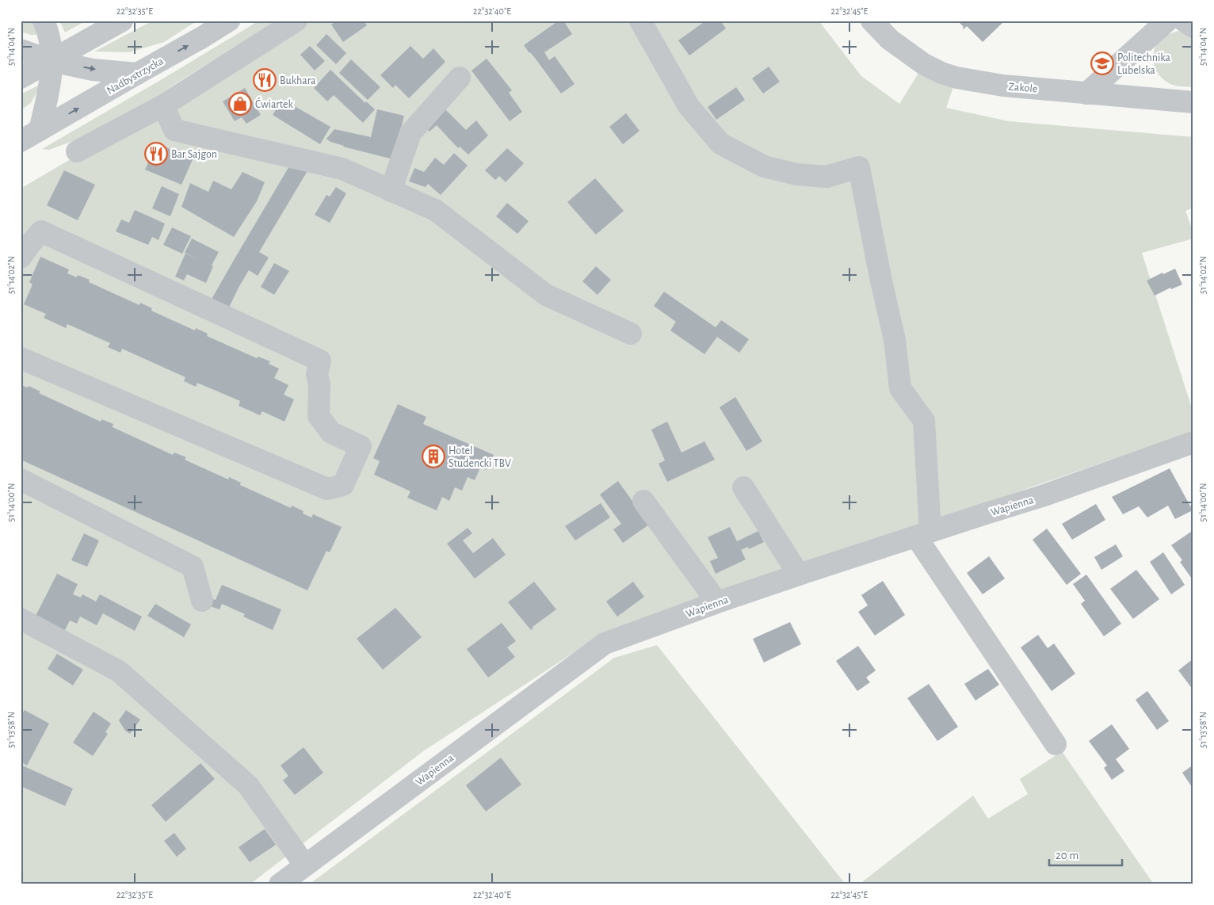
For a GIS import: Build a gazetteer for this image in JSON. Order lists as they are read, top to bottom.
{
  "streets": {
    "street": ["Nadbystrzycka", "Zakole", "Wapienna"]
  },
  "places": {
    "school or university": ["Politechnika Lubelska"],
    "restaurant": ["Bukhara", "Bar Sajgon"],
    "shop": ["Ćwiartek"],
    "building": ["Hotel Studencki TBV"]
  },
  "scale_bar": "20 m",
  "coordinates": [
    "22°32'35\"E",
    "22°32'40\"E",
    "22°32'45\"E",
    "51°14'04\"N",
    "51°14'02\"N",
    "51°14'00\"N",
    "51°13'58\"N"
  ]
}
